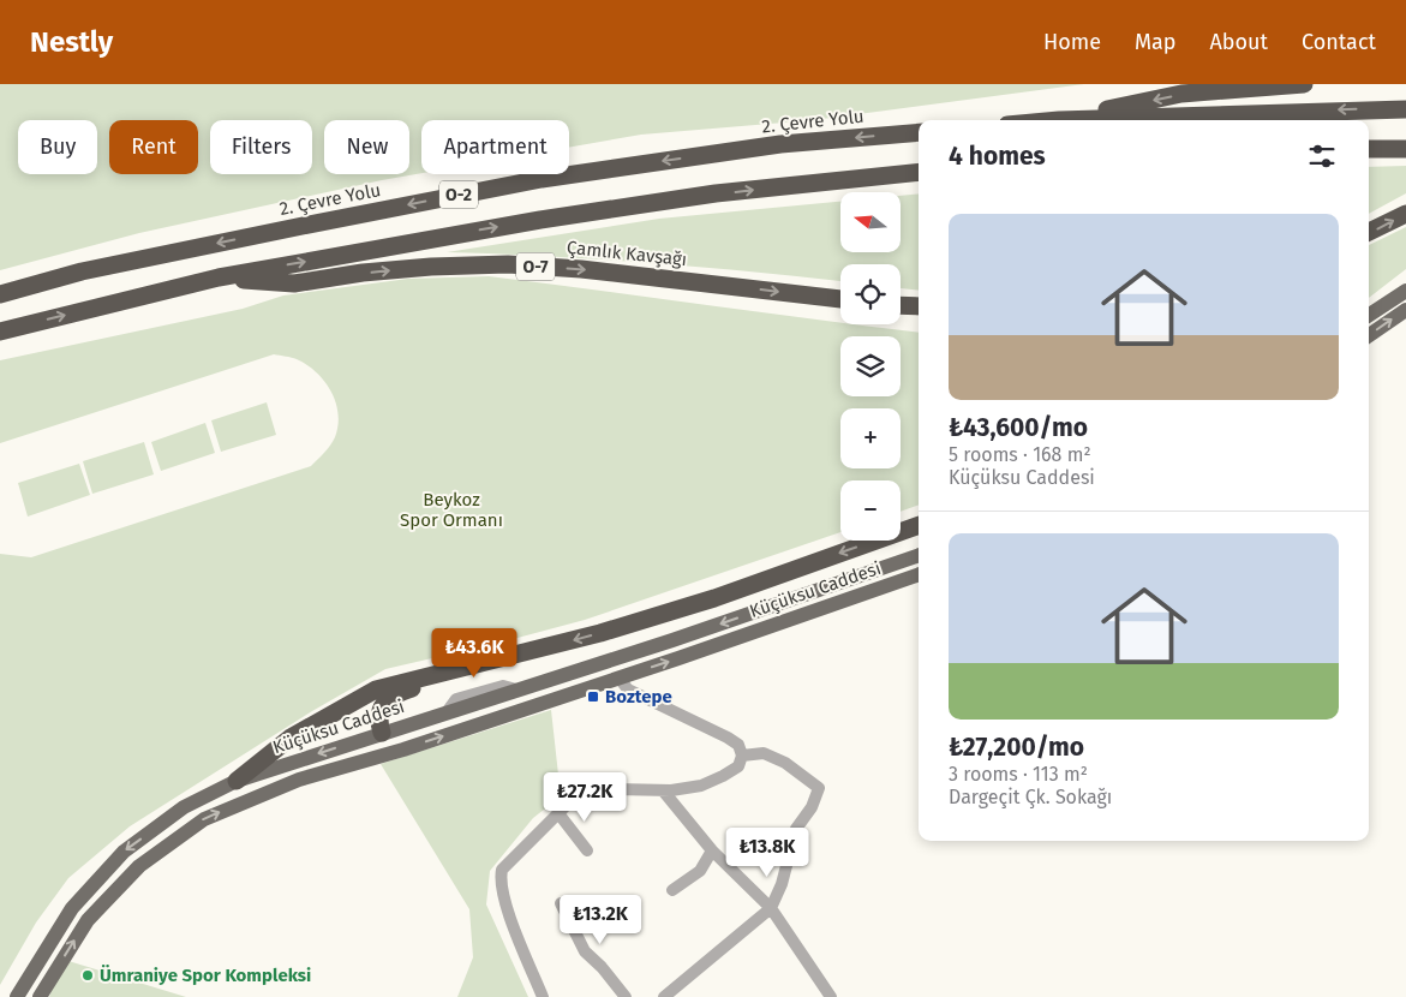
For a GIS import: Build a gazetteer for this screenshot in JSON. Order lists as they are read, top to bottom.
{
  "streets": {
    "highway": [
      "2. Çevre Yolu",
      "O-2",
      "Çamlık Kavşağı",
      "O-7"
    ],
    "main road": ["Küçüksu Caddesi"]
  },
  "crossings": [
    ["O-2", "Çamlık Kavşağı"]
  ],
  "parks": ["Beykoz Spor Ormanı"],
  "places": {
    "transit": ["Boztepe"],
    "other": ["Ümraniye Spor Kompleksi"]
  },
  "north": "left",
  "page": {
    "header": "Nestly",
    "nav": [
      "Home",
      "Map",
      "About",
      "Contact"
    ],
    "chip": [
      "Buy",
      "Rent",
      "Filters",
      "New",
      "Apartment"
    ],
    "heading": "4 homes",
    "map_buttons": ["+", "−"],
    "list": [
      {
        "name": "₺43,600/mo",
        "note": "5 rooms · 168 m² · Küçüksu Caddesi"
      },
      {
        "name": "₺27,200/mo",
        "note": "3 rooms · 113 m² · Dargeçit Çk. Sokağı"
      }
    ],
    "price": [
      "₺43.6K",
      "₺27.2K",
      "₺13.8K",
      "₺13.2K"
    ]
  }
}
